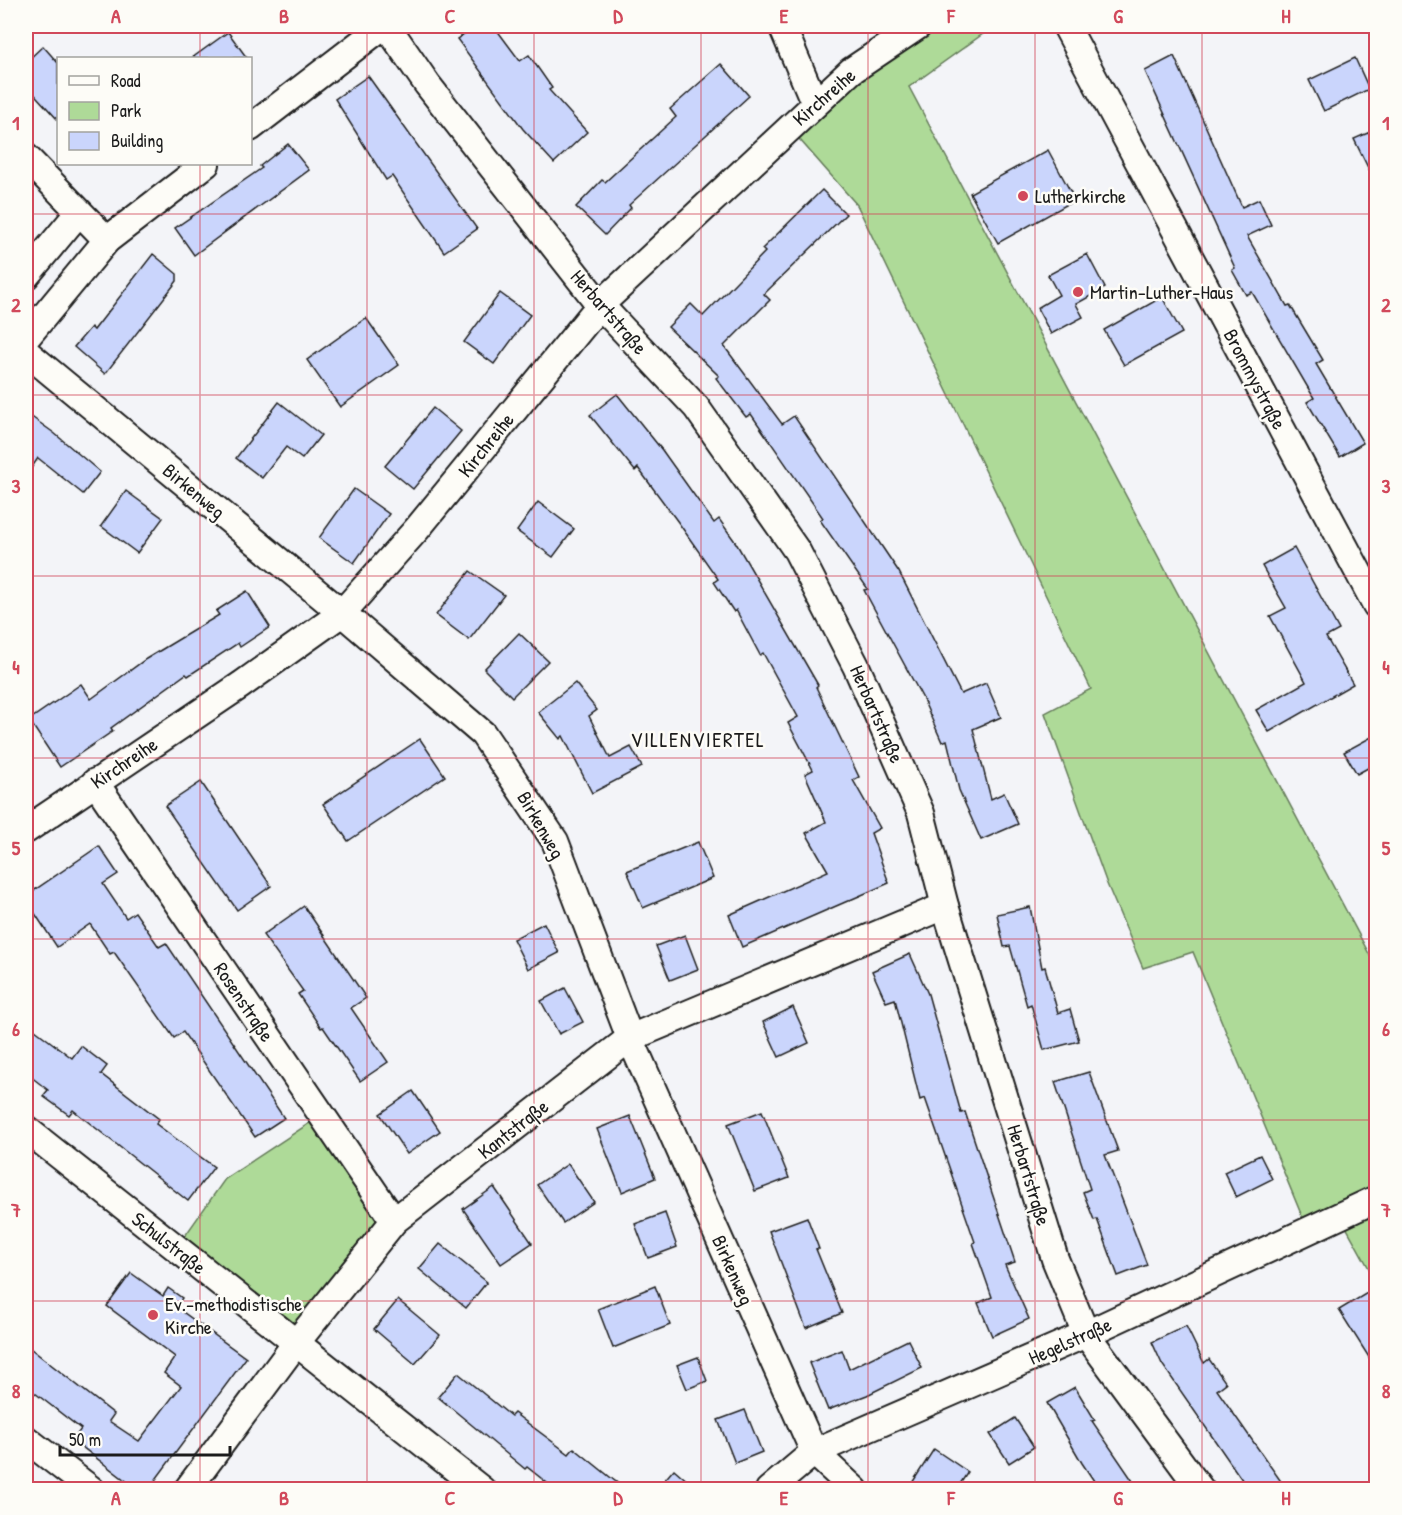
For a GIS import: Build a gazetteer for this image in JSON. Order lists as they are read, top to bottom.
{
  "streets": {
    "street": [
      "Kirchreihe",
      "Herbartstraße",
      "Brommystraße",
      "Birkenweg",
      "Rosenstraße",
      "Kantstraße",
      "Schulstraße",
      "Hegelstraße"
    ]
  },
  "crossings": [
    ["Kirchreihe", "Herbartstraße"],
    ["Kirchreihe", "Birkenweg"],
    ["Kirchreihe", "Rosenstraße"],
    ["Herbartstraße", "Kantstraße"],
    ["Herbartstraße", "Hegelstraße"],
    ["Birkenweg", "Kantstraße"],
    ["Birkenweg", "Hegelstraße"],
    ["Rosenstraße", "Kantstraße"],
    ["Kantstraße", "Schulstraße"]
  ],
  "districts": ["VILLENVIERTEL"],
  "places": ["Lutherkirche", "Martin-Luther-Haus", "Ev.-methodistische Kirche"],
  "legend": ["Road", "Park", "Building"],
  "scale_bar": "50 m",
  "grid": {
    "columns": [
      "A",
      "B",
      "C",
      "D",
      "E",
      "F",
      "G",
      "H"
    ],
    "rows": [
      "1",
      "2",
      "3",
      "4",
      "5",
      "6",
      "7",
      "8"
    ]
  }
}
